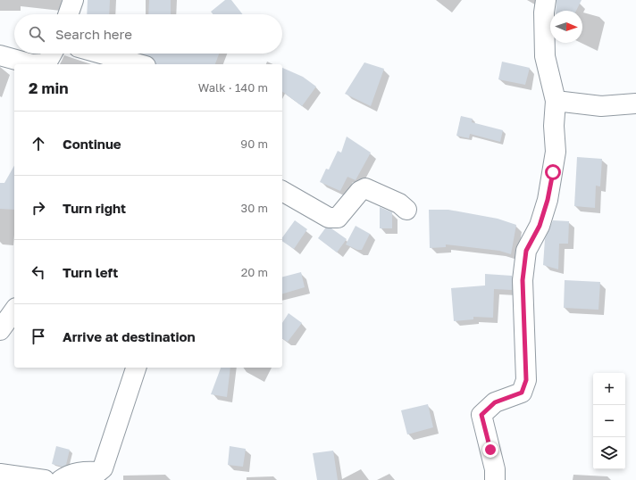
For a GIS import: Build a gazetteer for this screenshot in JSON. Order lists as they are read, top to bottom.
{
  "north": "right",
  "page": {
    "search": "Search here",
    "heading": ["2 min", "Walk · 140 m"],
    "list": [
      ["Continue", "90 m"],
      ["Turn right", "30 m"],
      ["Turn left", "20 m"],
      "Arrive at destination"
    ],
    "map_buttons": ["+", "−"]
  }
}
